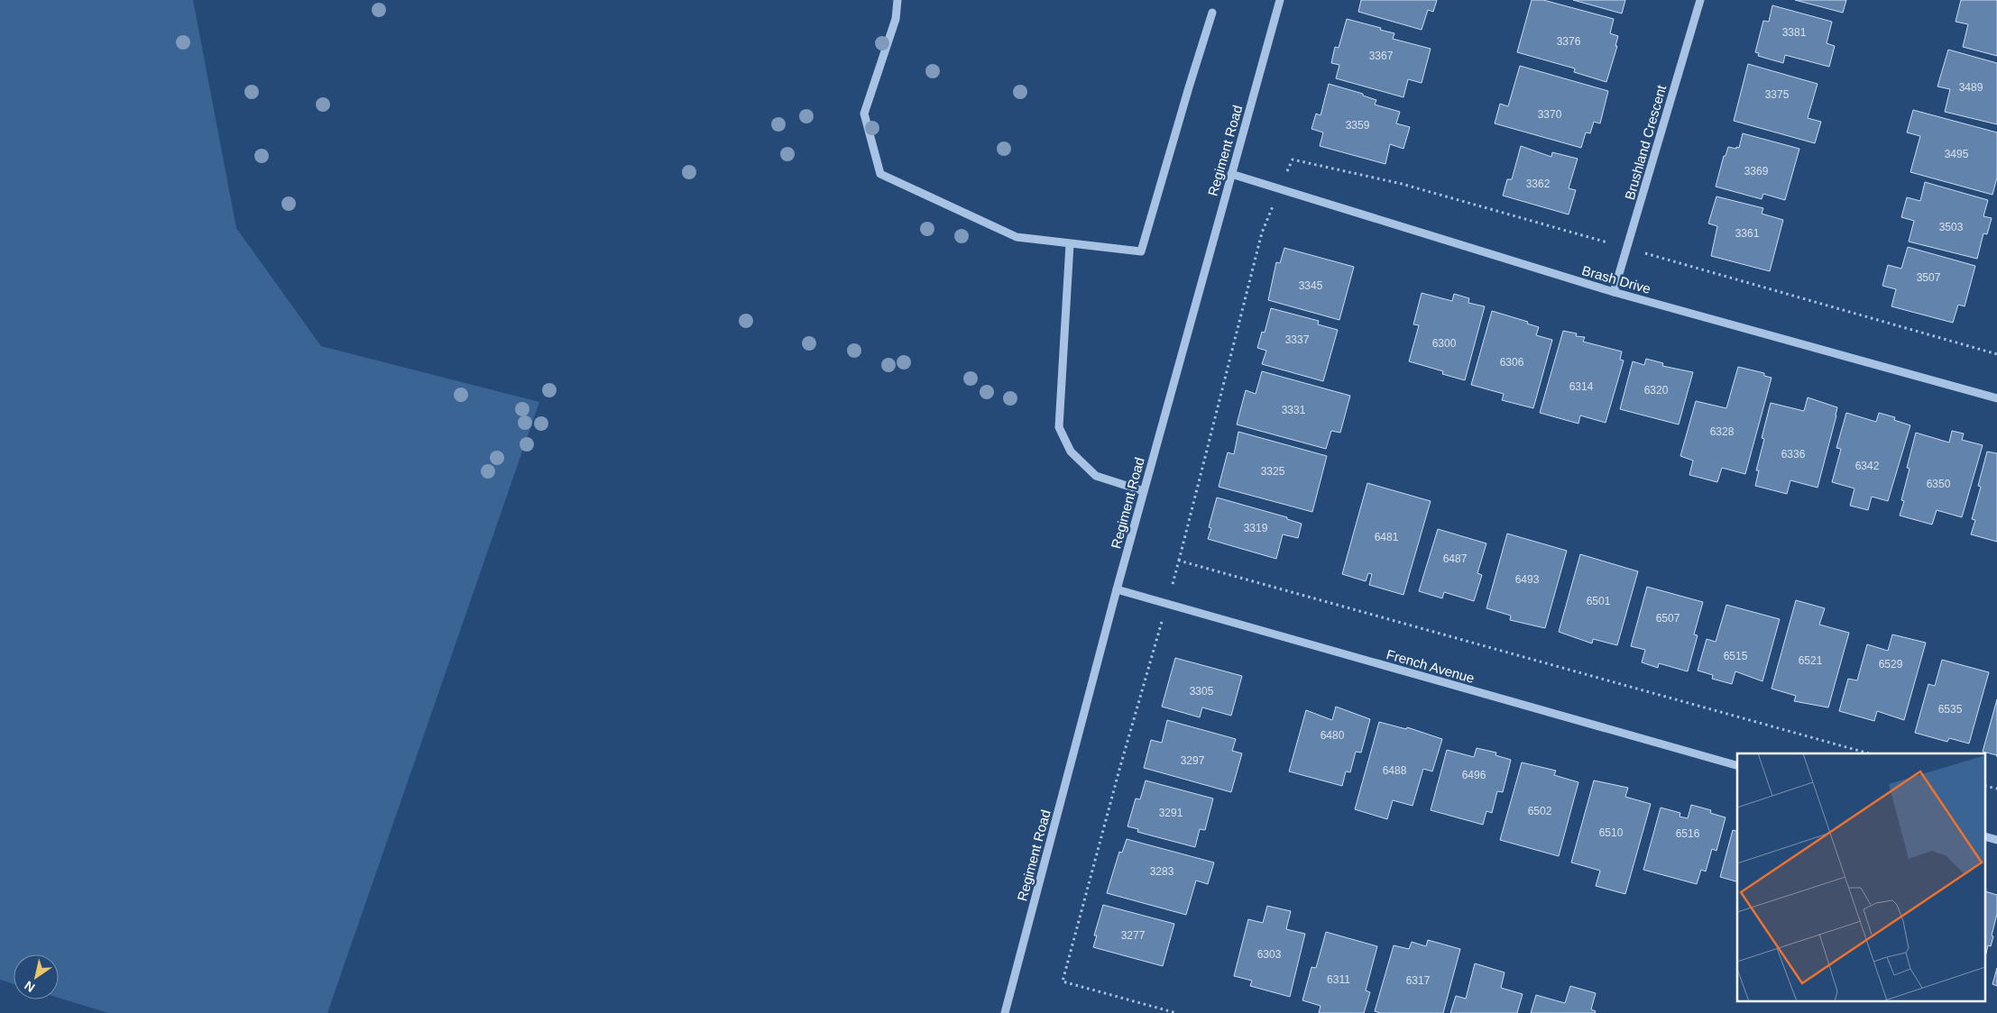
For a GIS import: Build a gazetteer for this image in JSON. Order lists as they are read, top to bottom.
{
  "streets": {
    "street": [
      "Brushland Crescent",
      "Regiment Road",
      "Brash Drive",
      "French Avenue"
    ]
  },
  "crossings": [
    ["Brushland Crescent", "Brash Drive"],
    ["Regiment Road", "Brash Drive"],
    ["Regiment Road", "French Avenue"]
  ],
  "house_numbers": [
    "3381",
    "3376",
    "3367",
    "3489",
    "3375",
    "3370",
    "3359",
    "3495",
    "3369",
    "3362",
    "3503",
    "3361",
    "3507",
    "3345",
    "3337",
    "6300",
    "6306",
    "6314",
    "6320",
    "3331",
    "6328",
    "6336",
    "6342",
    "3325",
    "6350",
    "3319",
    "6481",
    "6487",
    "6493",
    "6501",
    "6507",
    "6515",
    "6521",
    "6529",
    "3305",
    "6535",
    "6480",
    "3297",
    "6488",
    "6496",
    "6502",
    "3291",
    "6510",
    "6516",
    "3283",
    "3277",
    "6303",
    "6311",
    "6317"
  ],
  "north": "bottom left"
}
